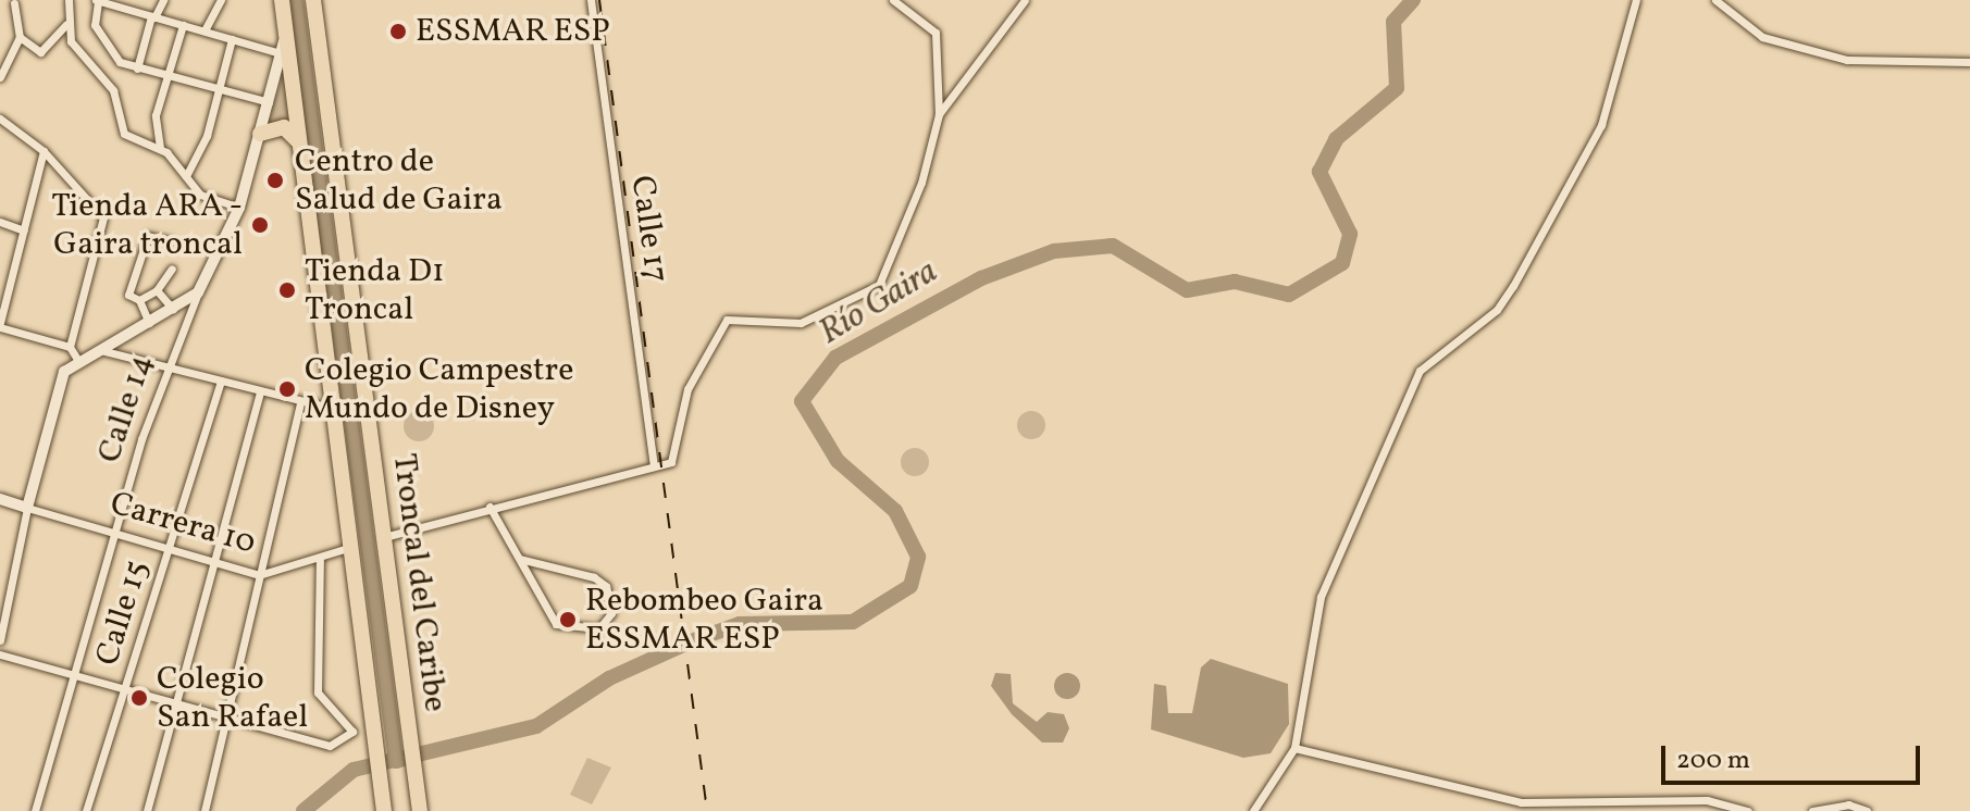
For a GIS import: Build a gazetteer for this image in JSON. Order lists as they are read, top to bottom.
{
  "streets": {
    "highway": ["Troncal del Caribe"],
    "main road": ["Calle 14", "Carrera 10"],
    "street": ["Calle 17", "Calle 15"]
  },
  "crossings": [
    ["Calle 14", "Carrera 10"],
    ["Calle 14", "Troncal del Caribe"],
    ["Carrera 10", "Troncal del Caribe"],
    ["Carrera 10", "Calle 15"]
  ],
  "water": ["Río Gaira"],
  "places": [
    "ESSMAR ESP",
    "Centro de Salud de Gaira",
    "Tienda ARA - Gaira troncal",
    "Tienda D1 Troncal",
    "Colegio Campestre Mundo de Disney",
    "Rebombeo Gaira ESSMAR ESP",
    "Colegio San Rafael"
  ],
  "scale_bar": "200 m"
}
